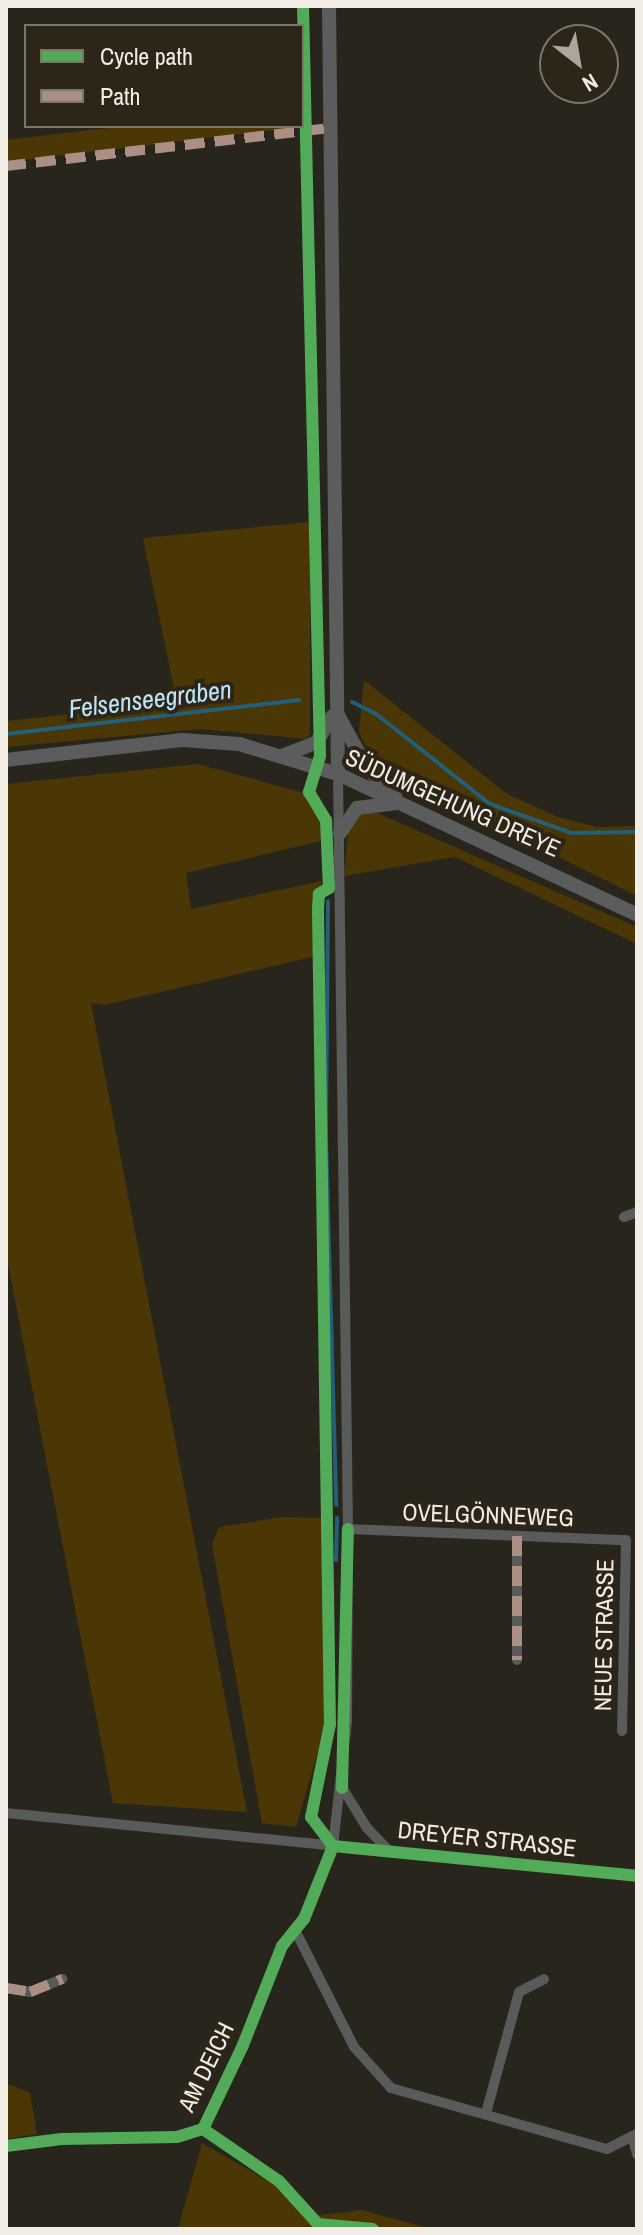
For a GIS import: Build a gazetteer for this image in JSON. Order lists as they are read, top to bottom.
{
  "streets": {
    "main road": ["SÜDUMGEHUNG DREYE"],
    "street": [
      "OVELGÖNNEWEG",
      "NEUE STRASSE",
      "DREYER STRASSE",
      "AM DEICH"
    ]
  },
  "crossings": [
    ["SÜDUMGEHUNG DREYE", "AM DEICH"],
    ["OVELGÖNNEWEG", "NEUE STRASSE"],
    ["OVELGÖNNEWEG", "AM DEICH"],
    ["DREYER STRASSE", "AM DEICH"]
  ],
  "water": ["Felsenseegraben"],
  "legend": ["Cycle path", "Path"],
  "north": "bottom right"
}
